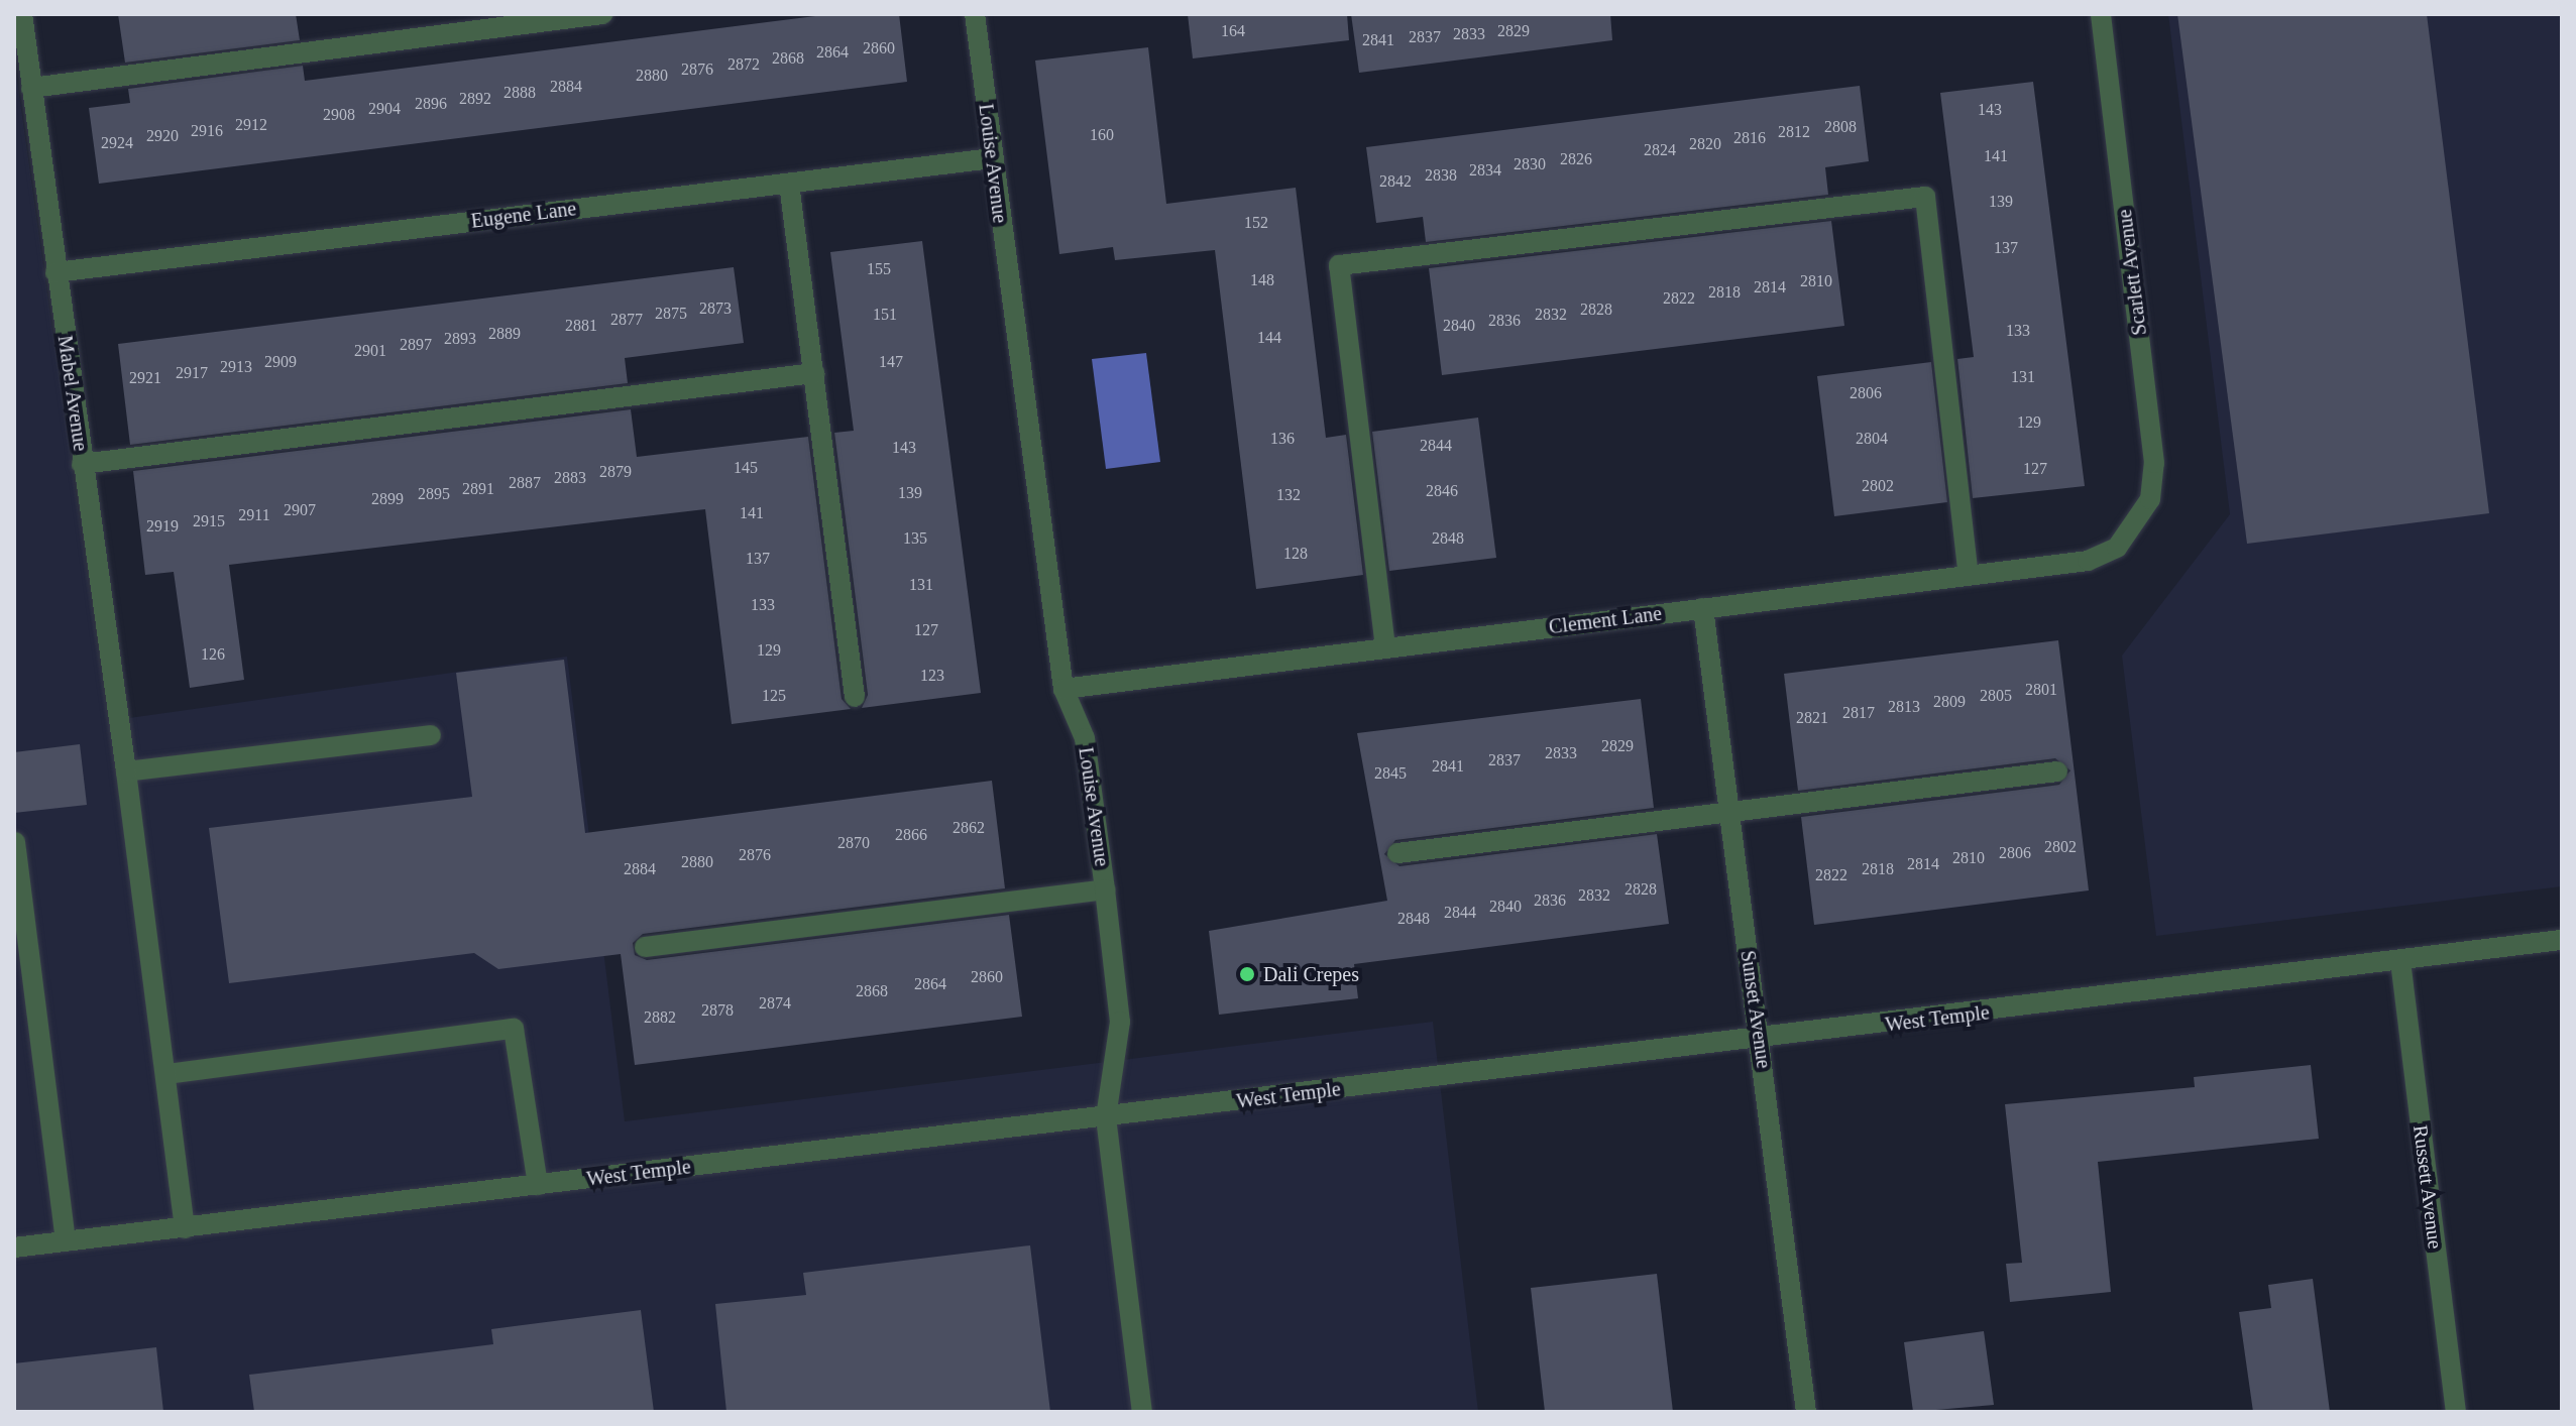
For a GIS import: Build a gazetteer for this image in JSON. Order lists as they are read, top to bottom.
{
  "streets": {
    "street": [
      "Louise Avenue",
      "Eugene Lane",
      "Scarlett Avenue",
      "Mabel Avenue",
      "Clement Lane",
      "Sunset Avenue",
      "West Temple",
      "Russett Avenue"
    ]
  },
  "crossings": [
    ["Louise Avenue", "Eugene Lane"],
    ["Louise Avenue", "Clement Lane"],
    ["Louise Avenue", "West Temple"],
    ["Eugene Lane", "Mabel Avenue"],
    ["Scarlett Avenue", "Clement Lane"],
    ["Mabel Avenue", "West Temple"],
    ["Clement Lane", "Sunset Avenue"],
    ["Sunset Avenue", "West Temple"],
    ["West Temple", "Russett Avenue"]
  ],
  "places": ["Dali Crepes"],
  "house_numbers": [
    "164",
    "2829",
    "2833",
    "2837",
    "2841",
    "2860",
    "2864",
    "2868",
    "2872",
    "2876",
    "2880",
    "2884",
    "2888",
    "2892",
    "2896",
    "2904",
    "143",
    "2908",
    "2912",
    "2808",
    "2916",
    "2812",
    "160",
    "2920",
    "2816",
    "2924",
    "2820",
    "2824",
    "141",
    "2826",
    "2830",
    "2834",
    "2838",
    "2842",
    "139",
    "152",
    "137",
    "155",
    "148",
    "2810",
    "2814",
    "2818",
    "2822",
    "2873",
    "2828",
    "2875",
    "151",
    "2832",
    "2877",
    "2836",
    "2881",
    "2840",
    "133",
    "2889",
    "144",
    "2893",
    "2897",
    "2901",
    "2909",
    "147",
    "2913",
    "2917",
    "131",
    "2921",
    "2806",
    "129",
    "136",
    "2804",
    "2844",
    "143",
    "145",
    "127",
    "2879",
    "2883",
    "2887",
    "2802",
    "2891",
    "2846",
    "139",
    "2895",
    "132",
    "2899",
    "2907",
    "141",
    "2911",
    "2915",
    "2919",
    "135",
    "2848",
    "128",
    "137",
    "131",
    "133",
    "127",
    "129",
    "126",
    "123",
    "2801",
    "125",
    "2805",
    "2809",
    "2813",
    "2817",
    "2821",
    "2829",
    "2833",
    "2837",
    "2841",
    "2845",
    "2862",
    "2866",
    "2870",
    "2802",
    "2806",
    "2876",
    "2810",
    "2880",
    "2814",
    "2884",
    "2818",
    "2822",
    "2828",
    "2832",
    "2836",
    "2840",
    "2844",
    "2848",
    "2860",
    "2864",
    "2868",
    "2874",
    "2878",
    "2882"
  ]
}
